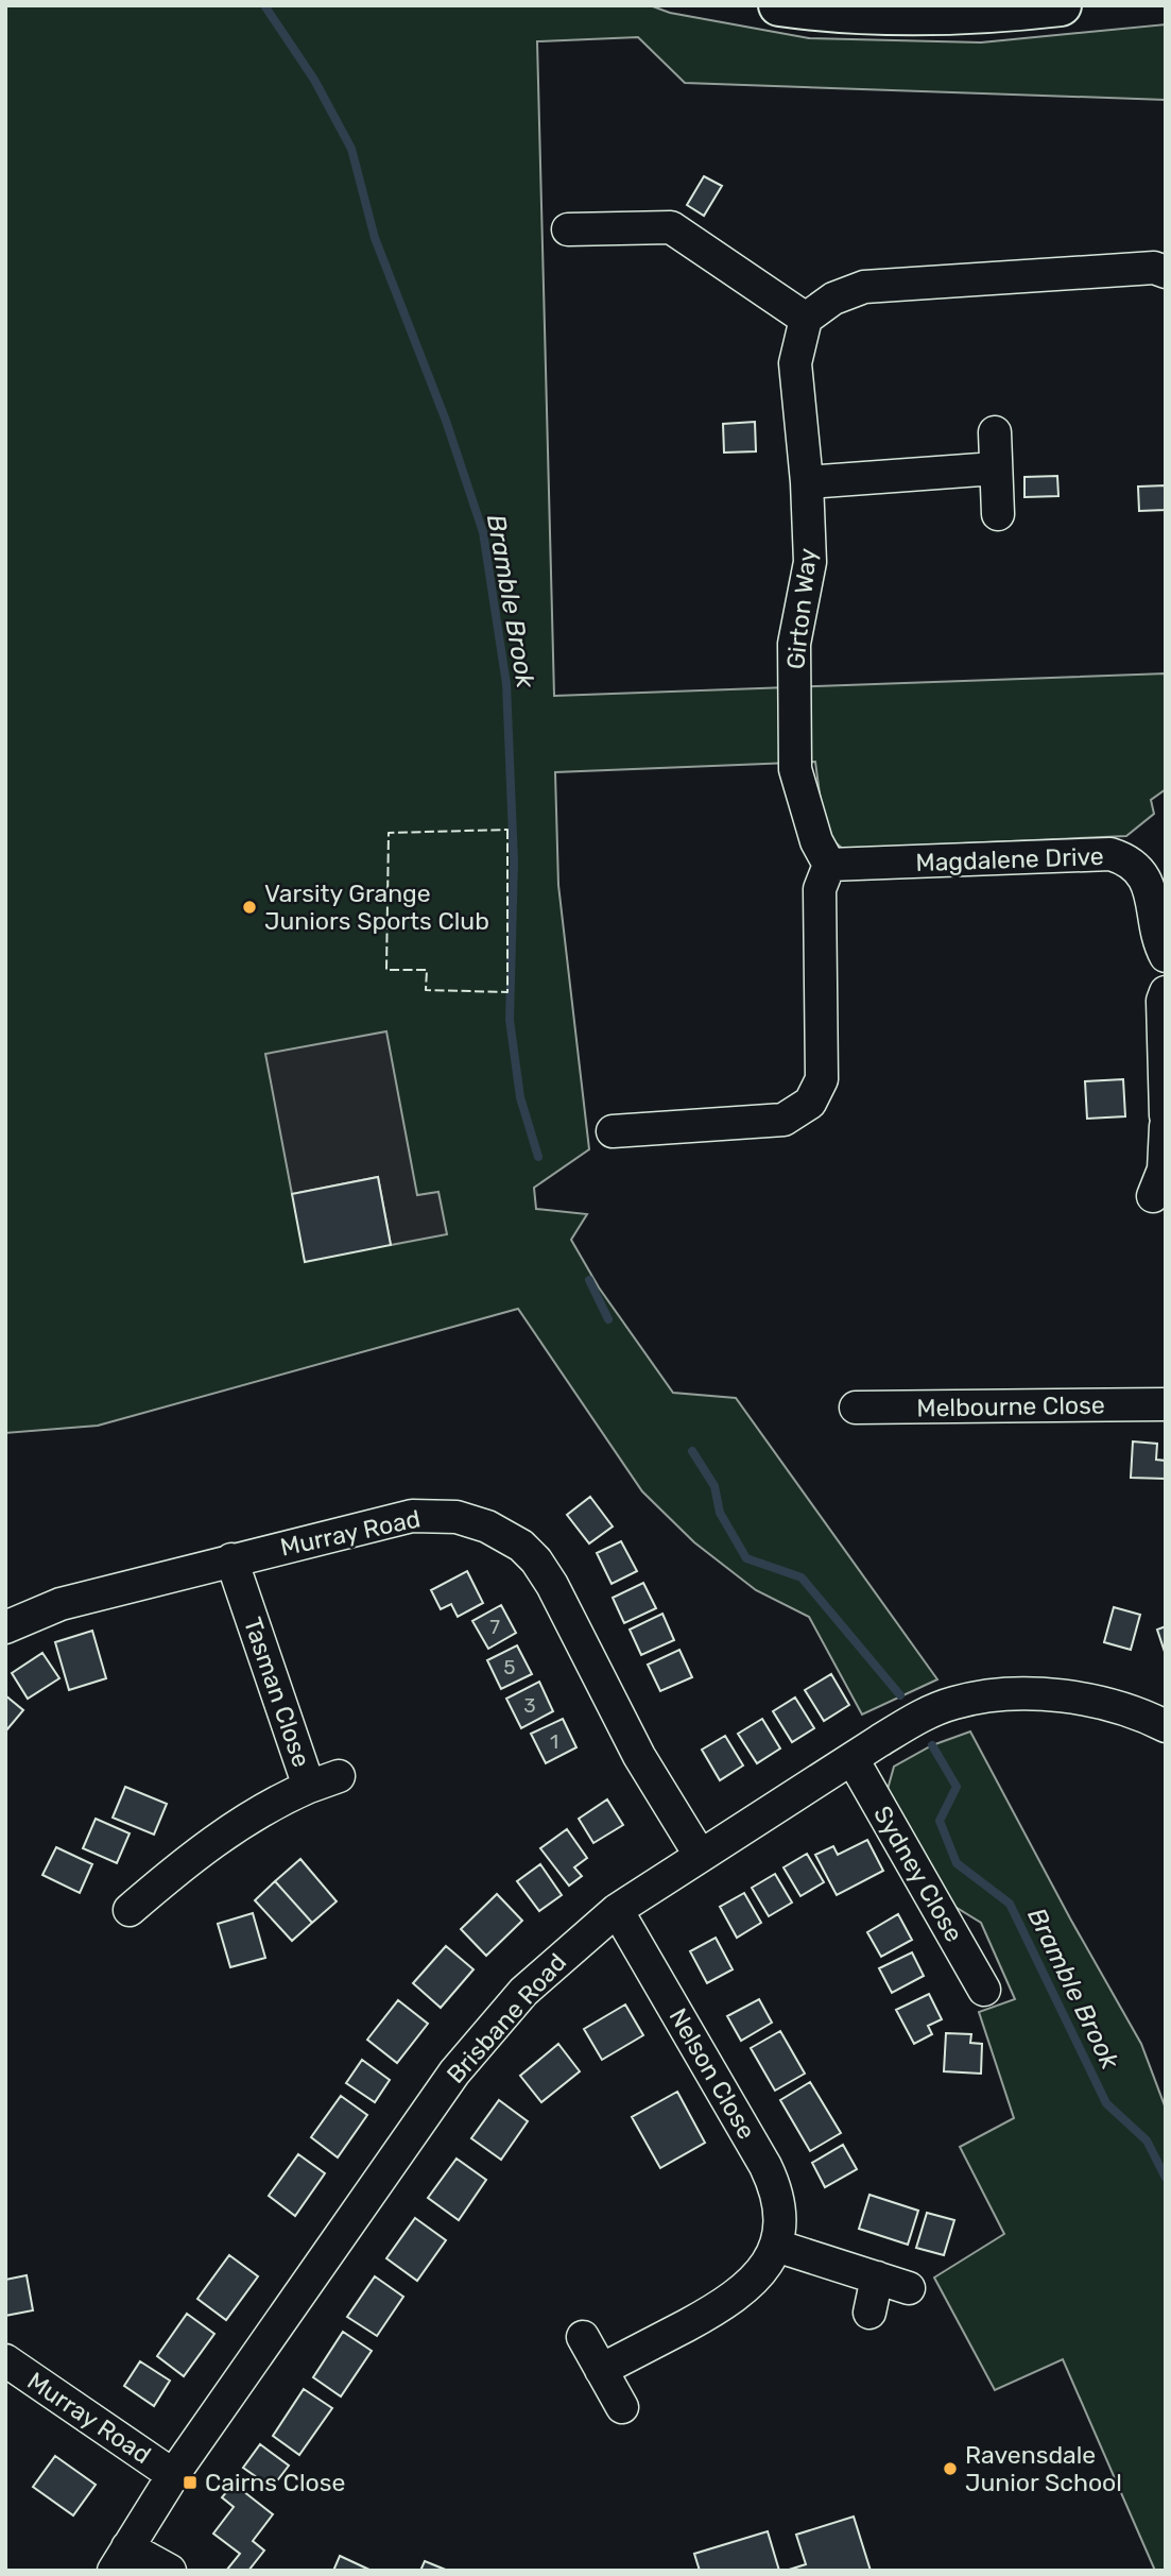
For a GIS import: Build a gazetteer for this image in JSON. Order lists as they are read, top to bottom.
{
  "streets": {
    "street": [
      "Girton Way",
      "Magdalene Drive",
      "Melbourne Close",
      "Murray Road",
      "Tasman Close",
      "Sydney Close",
      "Brisbane Road",
      "Nelson Close"
    ]
  },
  "crossings": [
    ["Girton Way", "Magdalene Drive"],
    ["Murray Road", "Tasman Close"],
    ["Murray Road", "Brisbane Road"],
    ["Sydney Close", "Brisbane Road"],
    ["Brisbane Road", "Nelson Close"]
  ],
  "water": ["Bramble Brook"],
  "places": {
    "other": ["Varsity Grange Juniors Sports Club", "Ravensdale Junior School"],
    "transit": ["Cairns Close"]
  },
  "house_numbers": [
    "7",
    "5",
    "3",
    "1"
  ]
}
